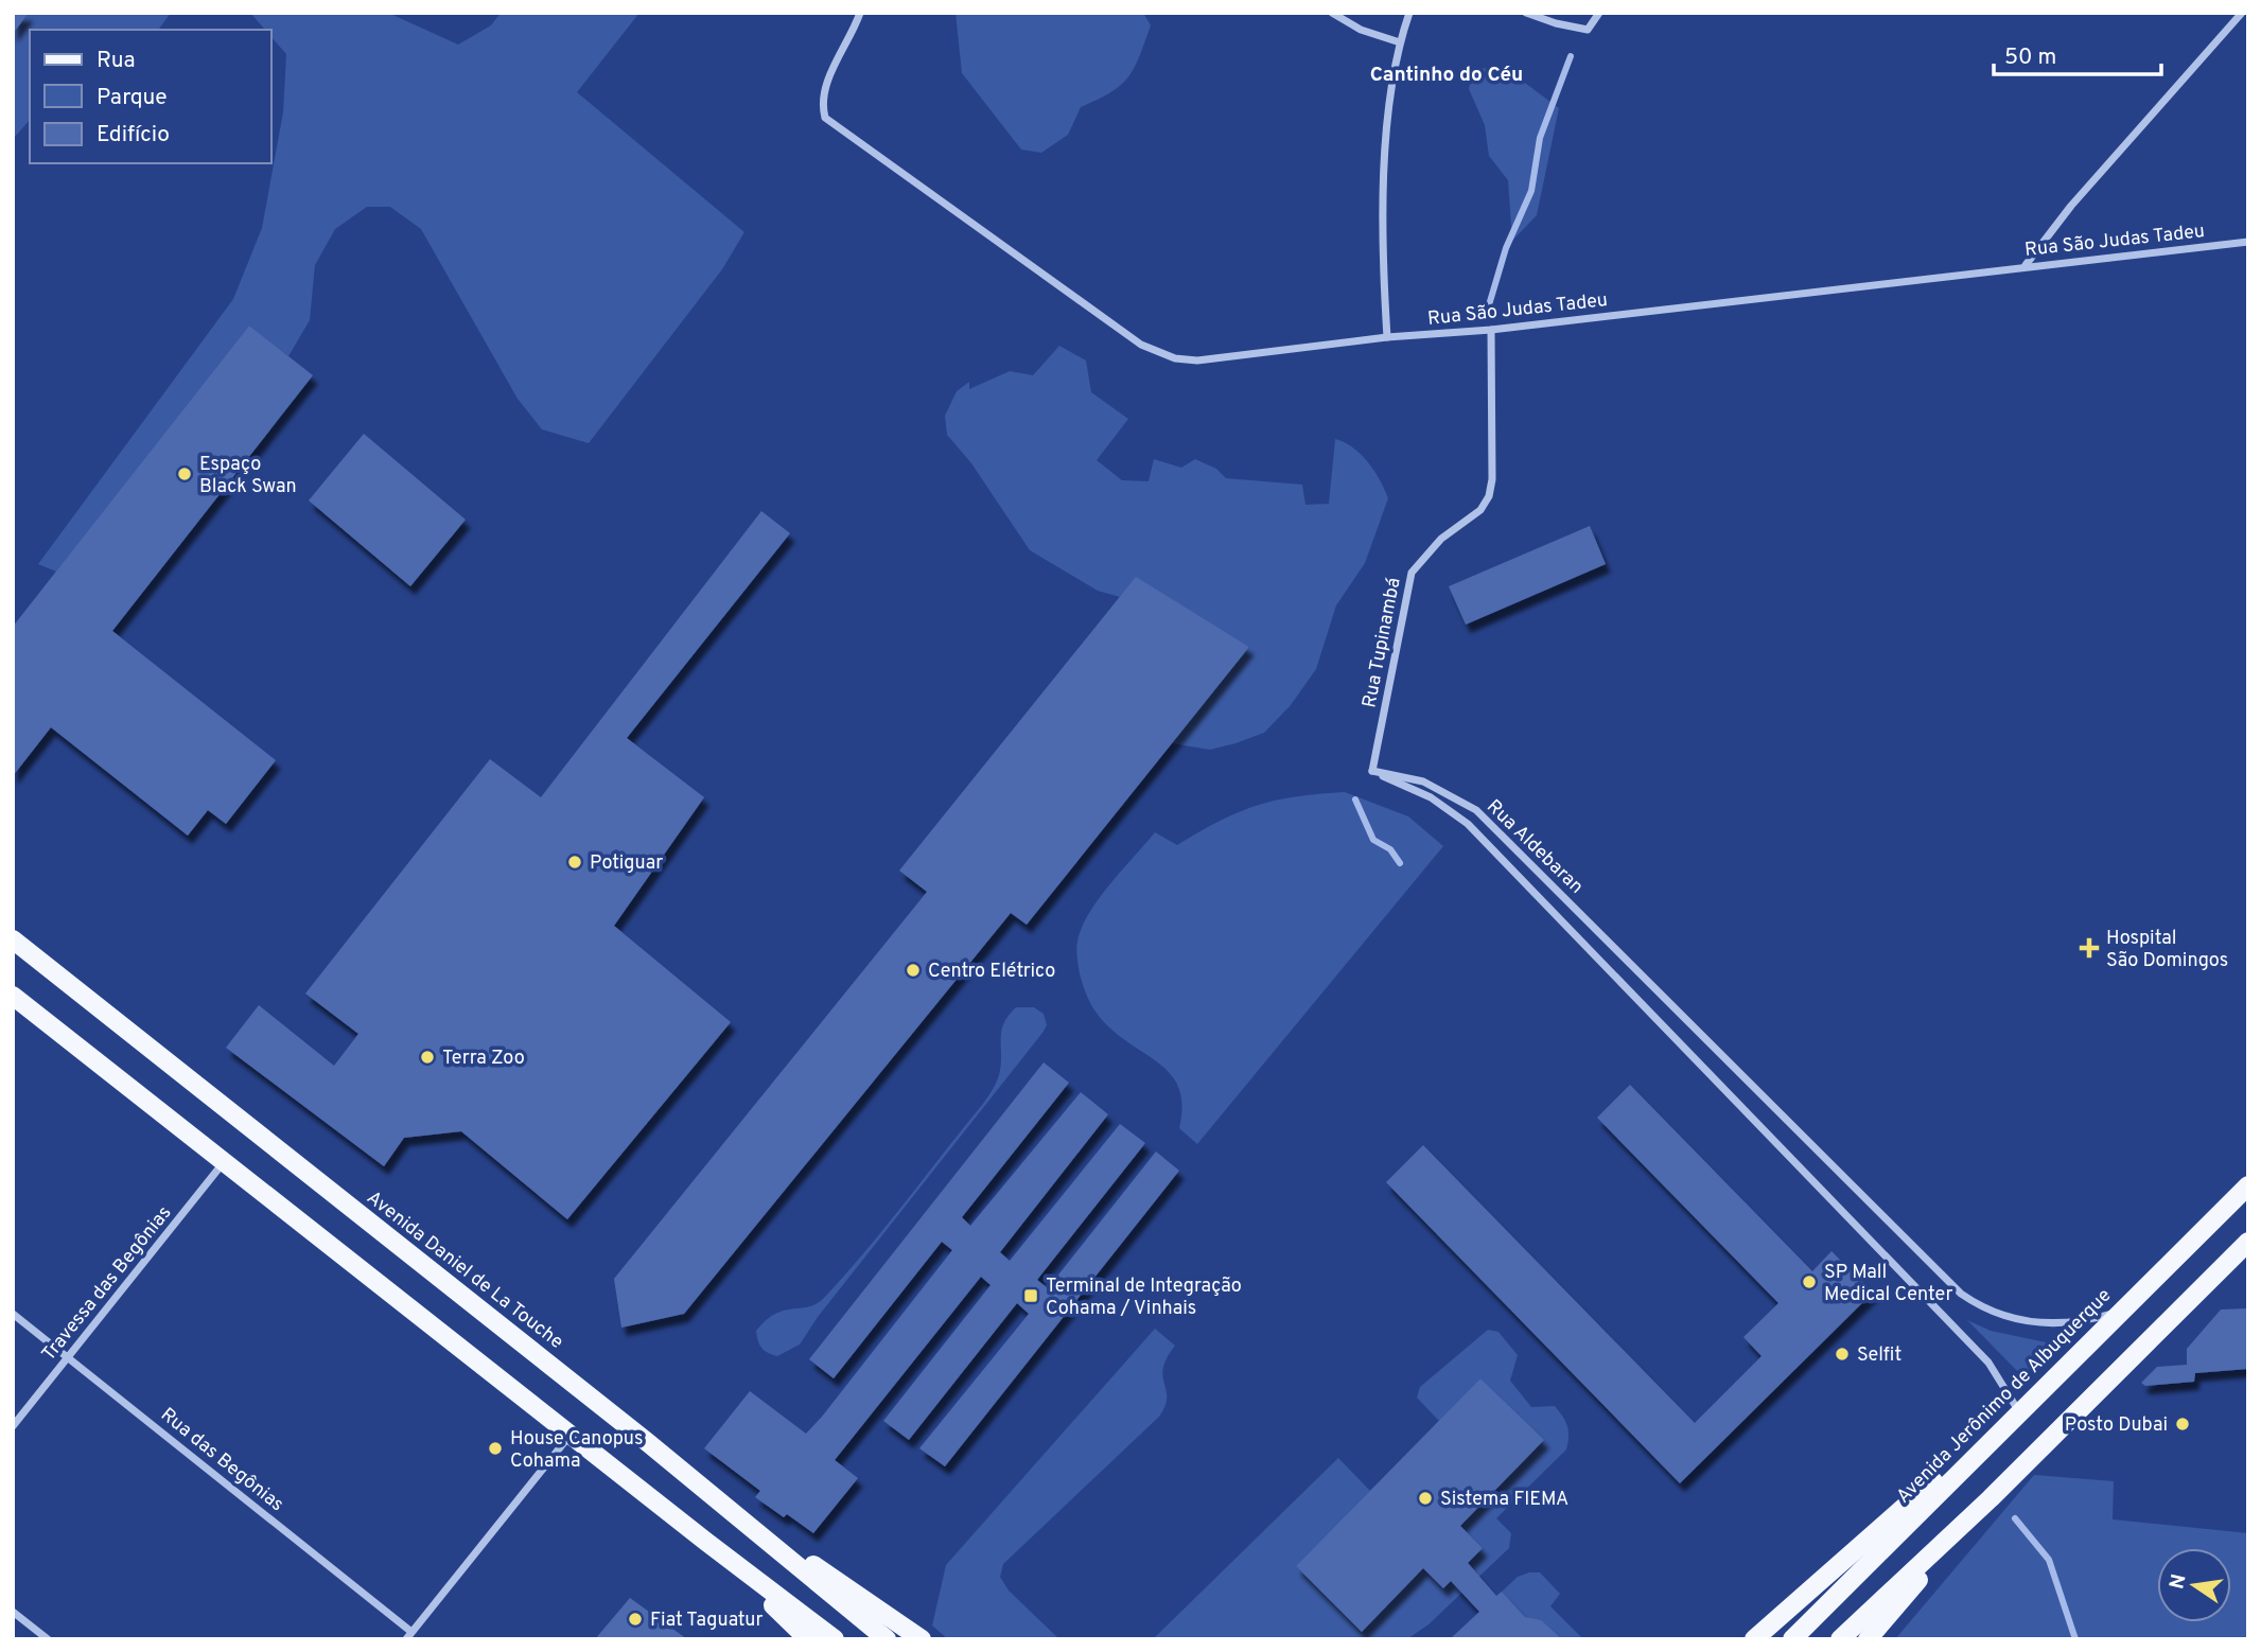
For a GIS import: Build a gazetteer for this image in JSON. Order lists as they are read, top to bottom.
{
  "streets": {
    "main road": ["Avenida Daniel de La Touche", "Avenida Jerônimo de Albuquerque"],
    "street": [
      "Rua São Judas Tadeu",
      "Rua Tupinambá",
      "Rua Aldebaran",
      "Travessa das Begônias",
      "Rua das Begônias"
    ]
  },
  "crossings": [
    ["Rua São Judas Tadeu", "Rua Tupinambá"],
    ["Rua Tupinambá", "Rua Aldebaran"],
    ["Rua Aldebaran", "Avenida Jerônimo de Albuquerque"],
    ["Travessa das Begônias", "Rua das Begônias"]
  ],
  "districts": ["Cantinho do Céu"],
  "places": {
    "other": [
      "Espaço Black Swan",
      "Potiguar",
      "Centro Elétrico",
      "Terra Zoo",
      "SP Mall Medical Center",
      "Selfit",
      "Posto Dubai",
      "House Canopus Cohama",
      "Sistema FIEMA",
      "Fiat Taguatur"
    ],
    "health": ["Hospital São Domingos"],
    "transit": ["Terminal de Integração Cohama / Vinhais"]
  },
  "legend": ["Rua", "Parque", "Edifício"],
  "scale_bar": "50 m",
  "north": "left"
}
